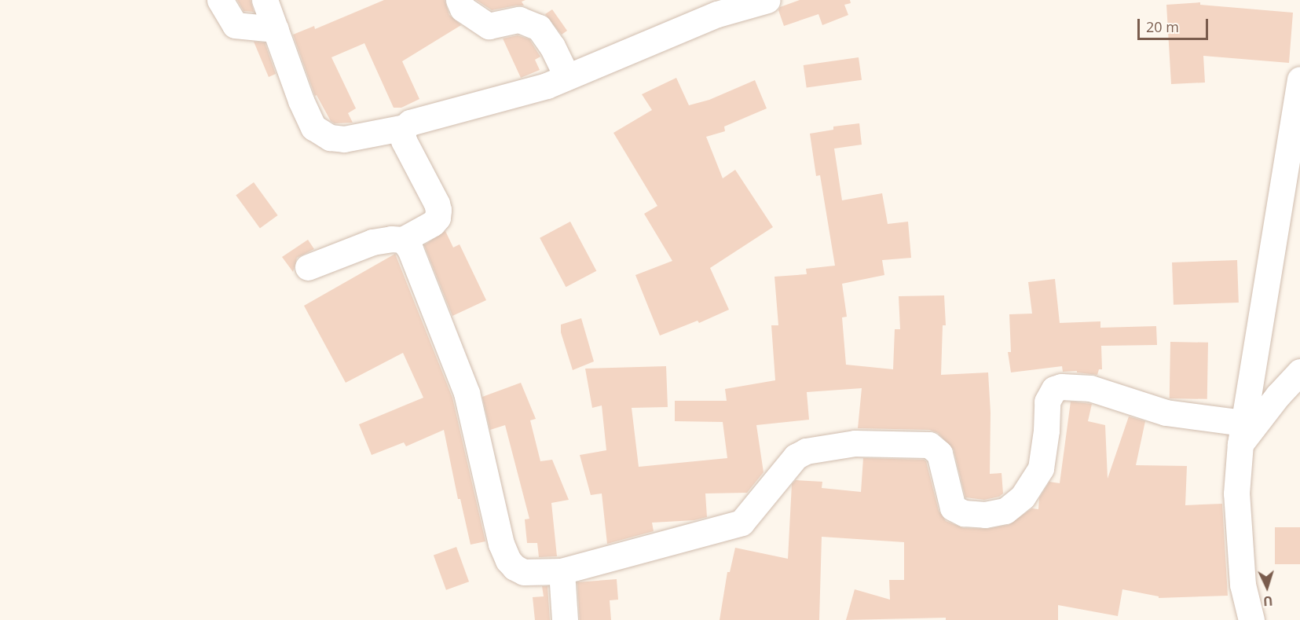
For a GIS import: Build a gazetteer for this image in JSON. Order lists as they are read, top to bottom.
{
  "scale_bar": "20 m",
  "north": "bottom"
}
